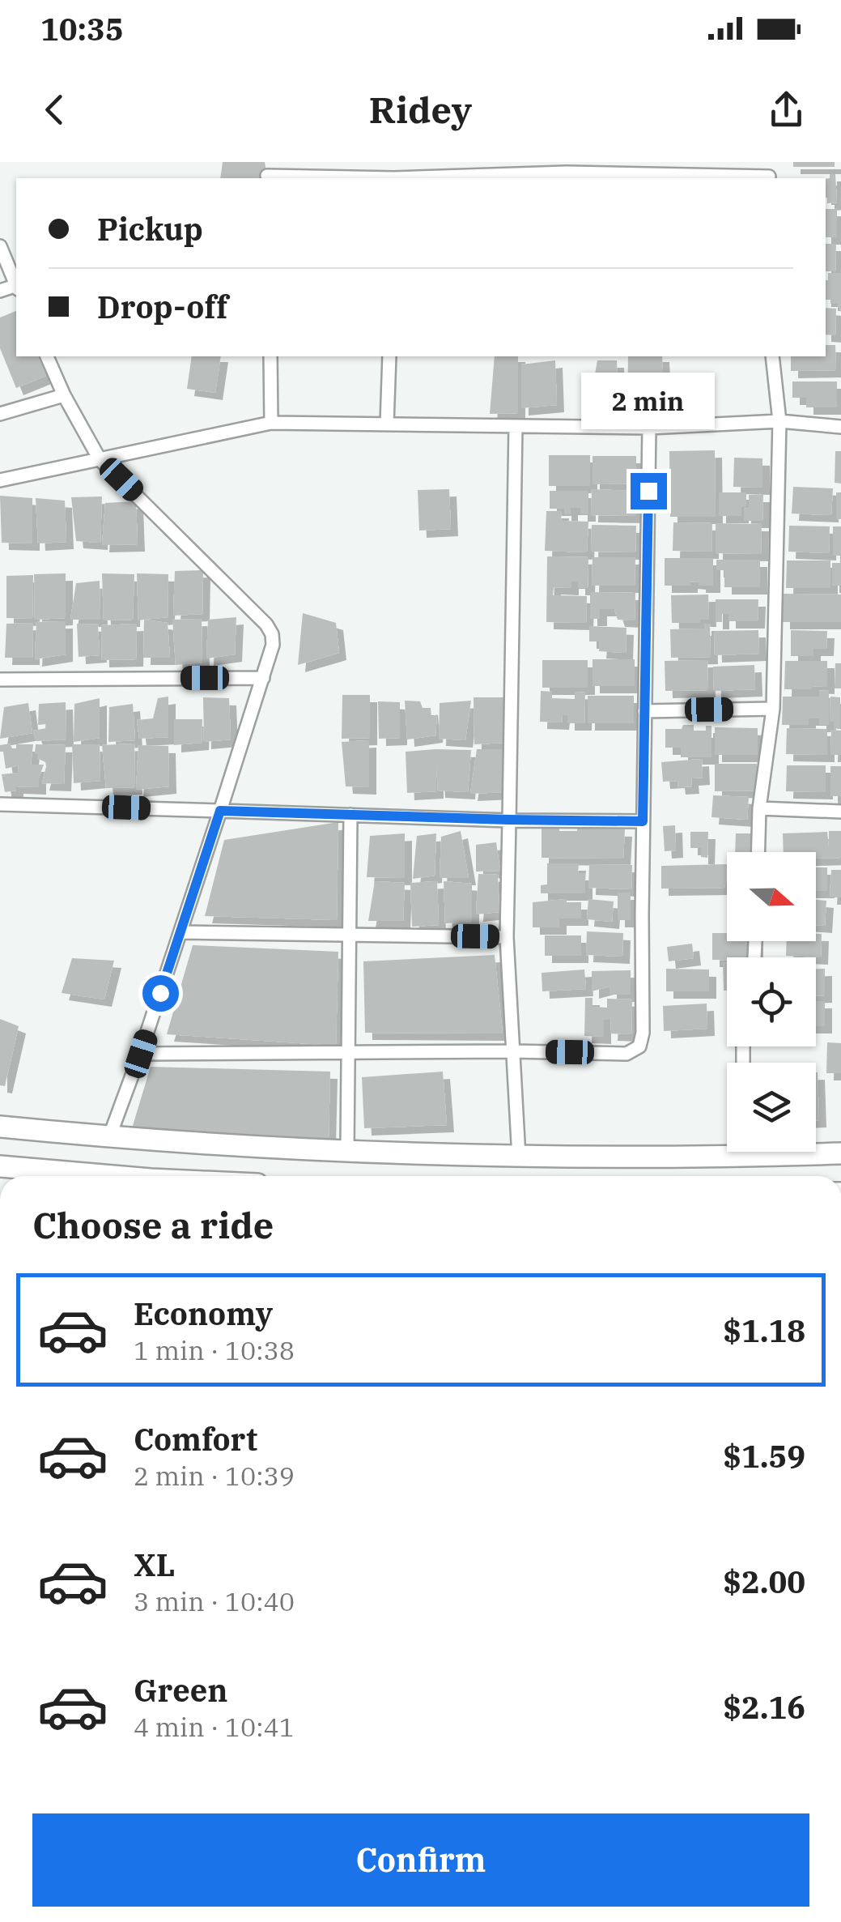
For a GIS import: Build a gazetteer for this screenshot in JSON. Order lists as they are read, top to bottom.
{
  "north": "right",
  "page": {
    "status": "10:35",
    "header": "Ridey",
    "banner": ["Pickup", "Drop-off"],
    "bubble": "2 min",
    "heading": "Choose a ride",
    "list": [
      {
        "name": "Economy",
        "note": "1 min · 10:38",
        "value": "$1.18"
      },
      {
        "name": "Comfort",
        "note": "2 min · 10:39",
        "value": "$1.59"
      },
      {
        "name": "XL",
        "note": "3 min · 10:40",
        "value": "$2.00"
      },
      {
        "name": "Green",
        "note": "4 min · 10:41",
        "value": "$2.16"
      }
    ],
    "buttons": "Confirm"
  }
}
